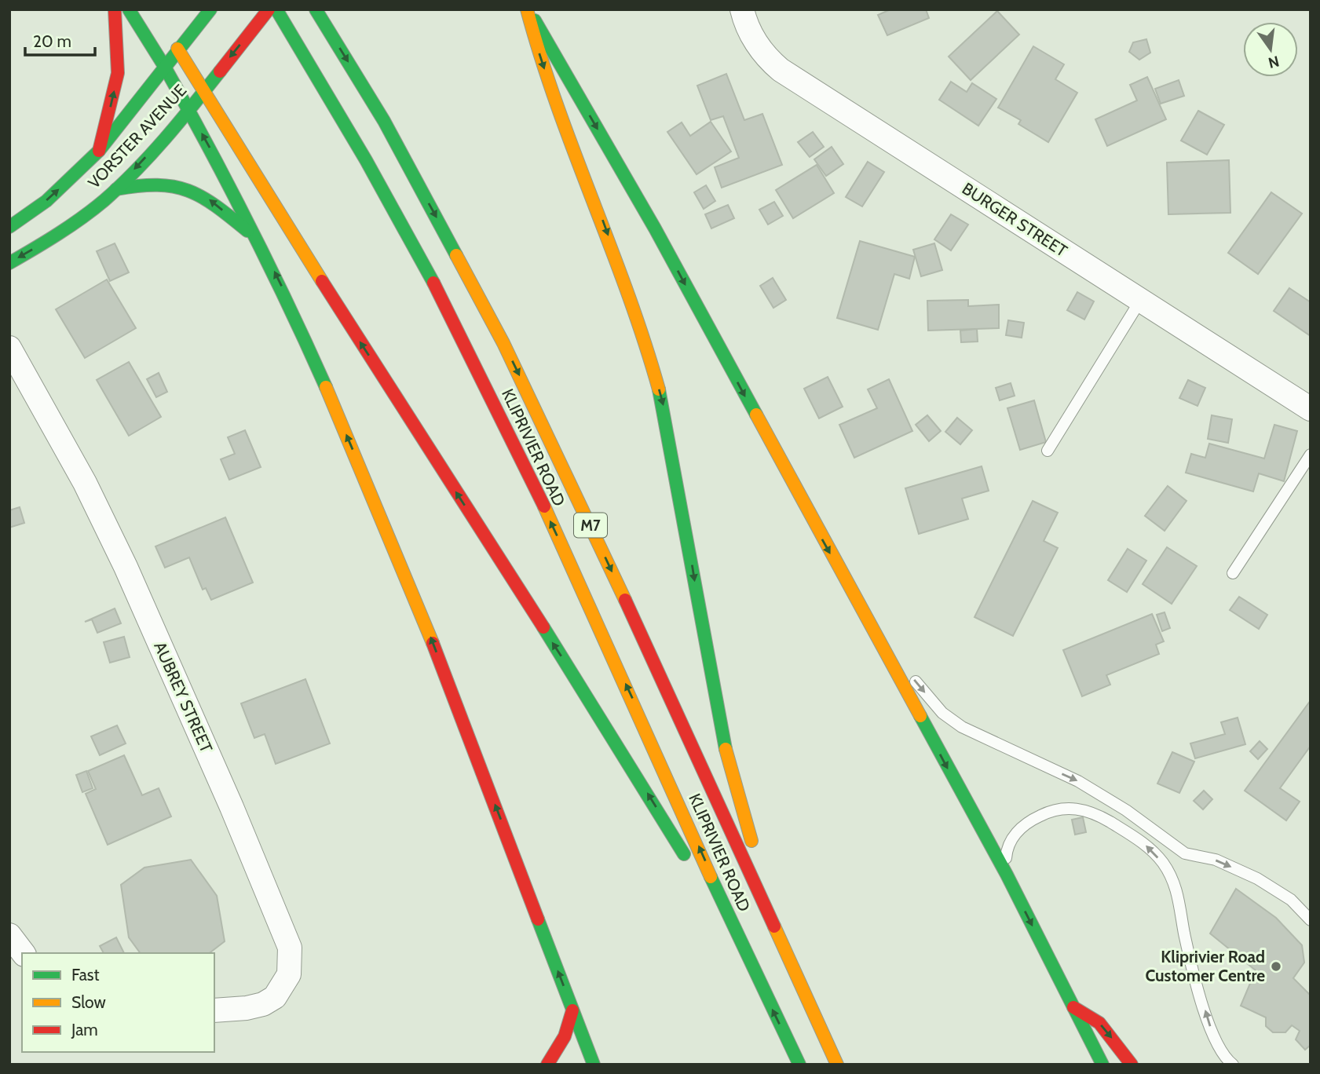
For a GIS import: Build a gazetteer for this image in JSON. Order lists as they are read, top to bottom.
{
  "streets": {
    "main road": ["VORSTER AVENUE", "KLIPRIVIER ROAD", "M7"],
    "street": ["BURGER STREET", "AUBREY STREET"]
  },
  "places": ["Kliprivier Road Customer Centre"],
  "legend": ["Fast", "Slow", "Jam"],
  "scale_bar": "20 m",
  "north": "bottom"
}
